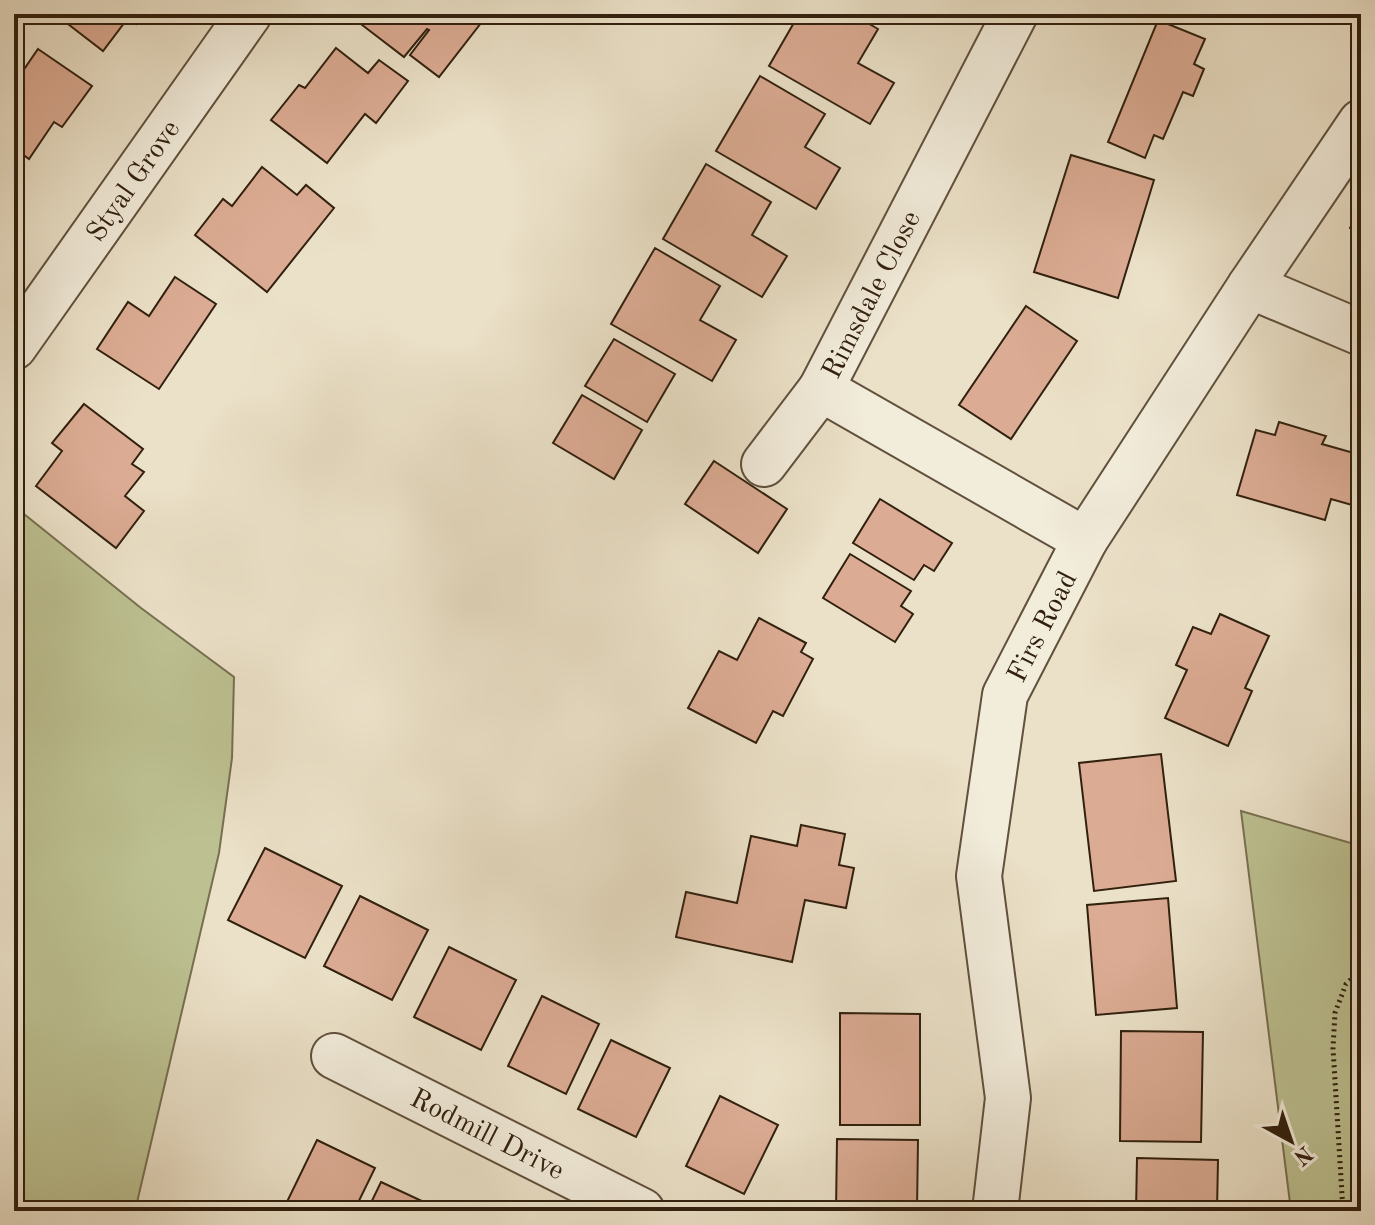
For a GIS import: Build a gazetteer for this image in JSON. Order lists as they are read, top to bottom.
{
  "streets": {
    "street": [
      "Styal Grove",
      "Rimsdale Close",
      "Firs Road",
      "Rodmill Drive"
    ]
  },
  "crossings": [
    ["Rimsdale Close", "Firs Road"]
  ],
  "north": "bottom right"
}
